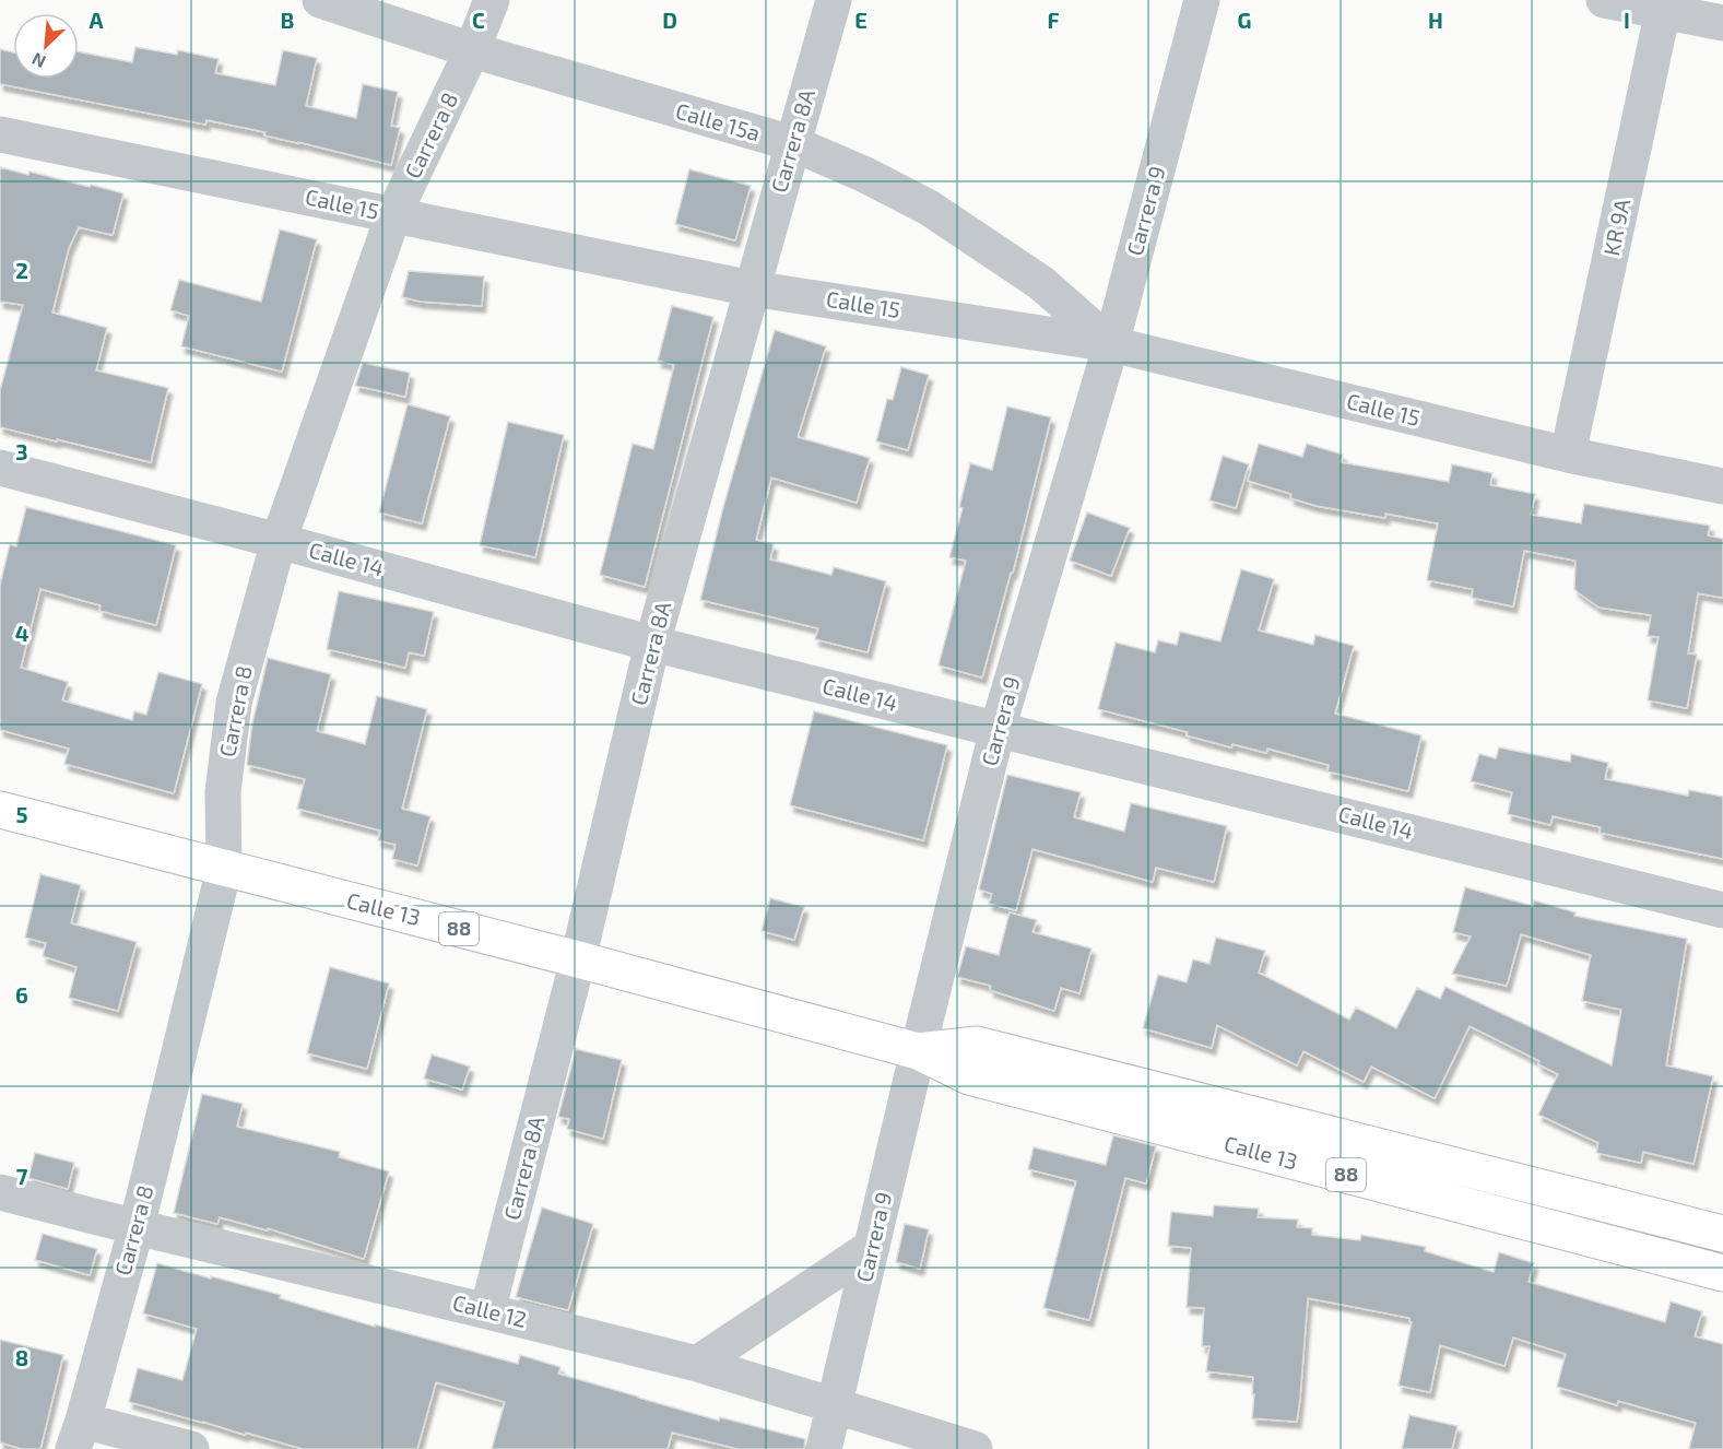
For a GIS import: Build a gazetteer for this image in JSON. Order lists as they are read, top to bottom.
{
  "streets": {
    "highway": ["Calle 13", "88"],
    "street": [
      "Calle 15a",
      "Carrera 8",
      "Carrera 8A",
      "Calle 15",
      "Carrera 9",
      "KR 9A",
      "Calle 14",
      "Calle 12"
    ]
  },
  "crossings": [
    ["Calle 15a", "Carrera 8"],
    ["Calle 15a", "Carrera 8A"],
    ["Calle 15a", "Calle 15"],
    ["Calle 15a", "Carrera 9"],
    ["Carrera 8", "Calle 15"],
    ["Carrera 8", "Calle 14"],
    ["Carrera 8", "Calle 13"],
    ["Carrera 8", "Calle 12"],
    ["Carrera 8A", "Calle 15"],
    ["Carrera 8A", "Calle 14"],
    ["Carrera 8A", "Calle 13"],
    ["Carrera 8A", "Calle 12"],
    ["Calle 15", "Carrera 9"],
    ["Calle 15", "KR 9A"],
    ["Carrera 9", "Calle 14"],
    ["Carrera 9", "Calle 13"],
    ["Carrera 9", "Calle 12"]
  ],
  "north": "bottom left",
  "grid": {
    "columns": [
      "A",
      "B",
      "C",
      "D",
      "E",
      "F",
      "G",
      "H",
      "I"
    ],
    "rows": [
      "2",
      "3",
      "4",
      "5",
      "6",
      "7",
      "8"
    ]
  }
}
